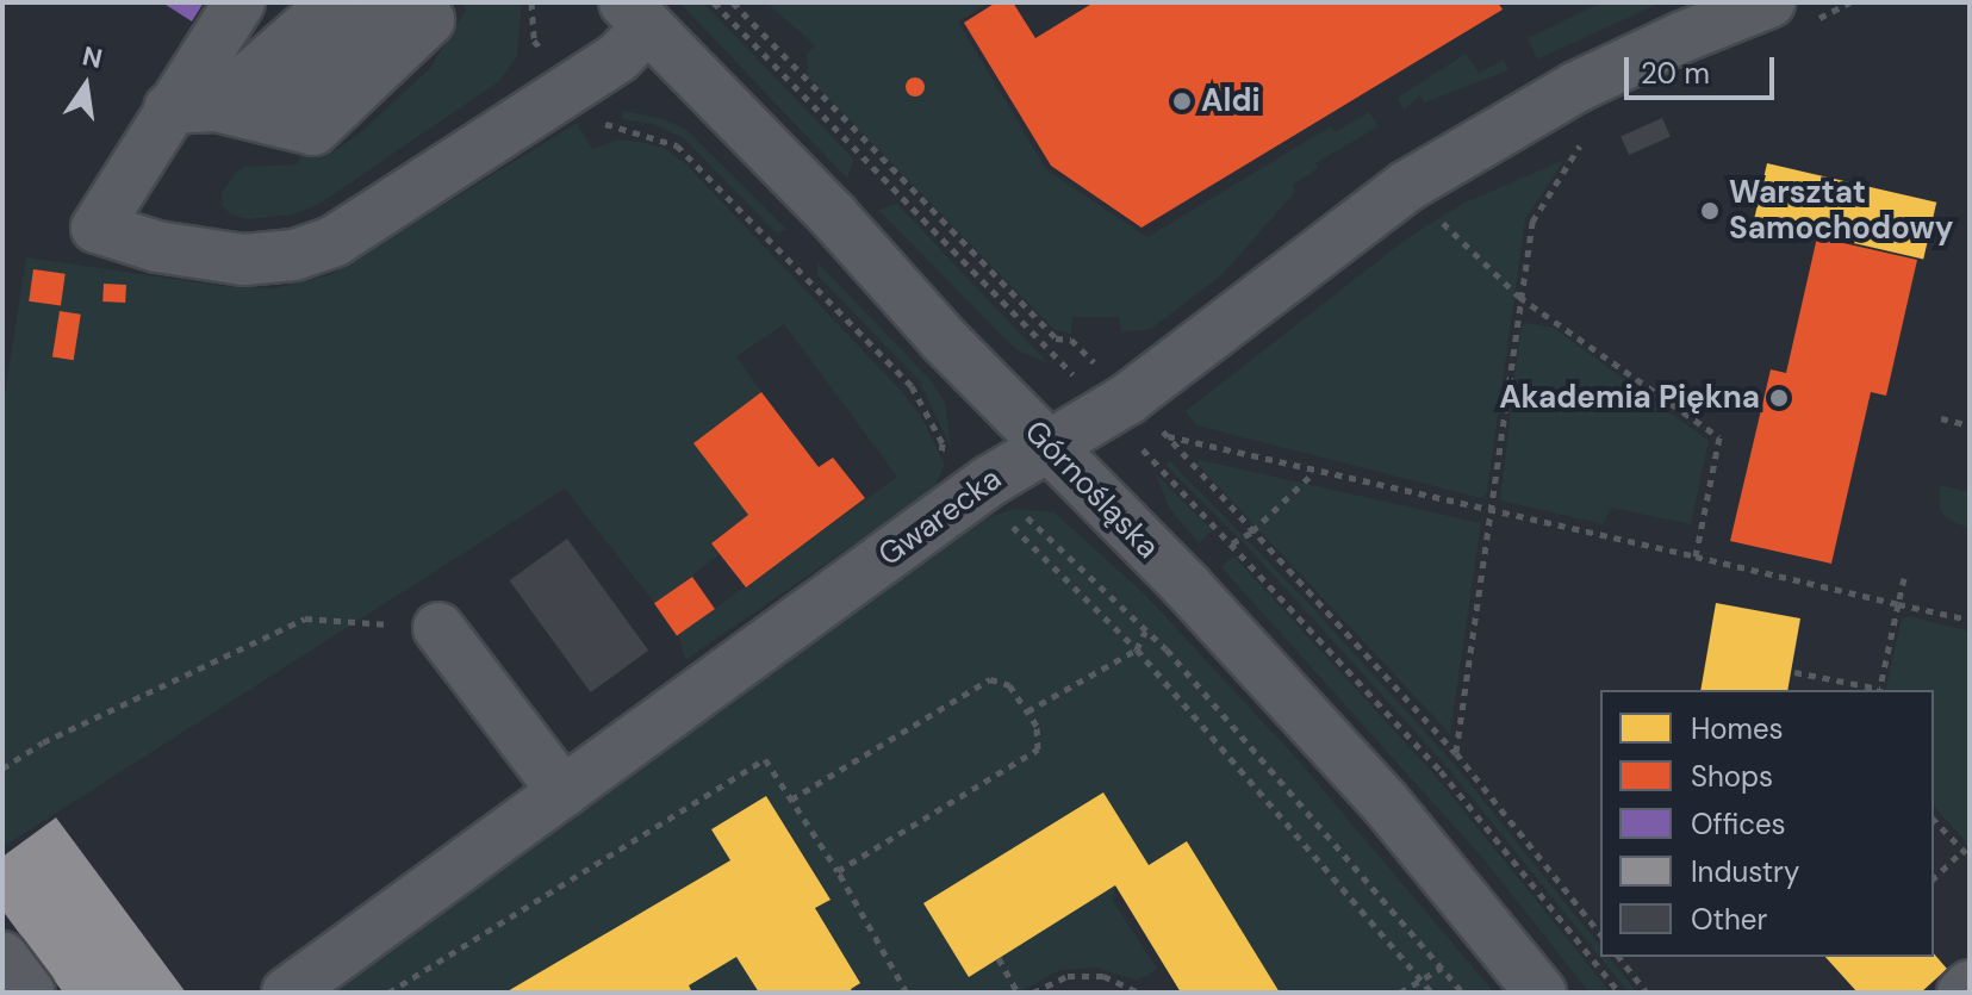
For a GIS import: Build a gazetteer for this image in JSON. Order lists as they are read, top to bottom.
{
  "streets": {
    "street": ["Górnośląska", "Gwarecka"]
  },
  "crossings": [
    ["Górnośląska", "Gwarecka"]
  ],
  "places": ["Aldi", "Warsztat Samochodowy", "Akademia Piękna"],
  "legend": [
    "Homes",
    "Shops",
    "Offices",
    "Industry",
    "Other"
  ],
  "scale_bar": "20 m",
  "north": "top"
}
